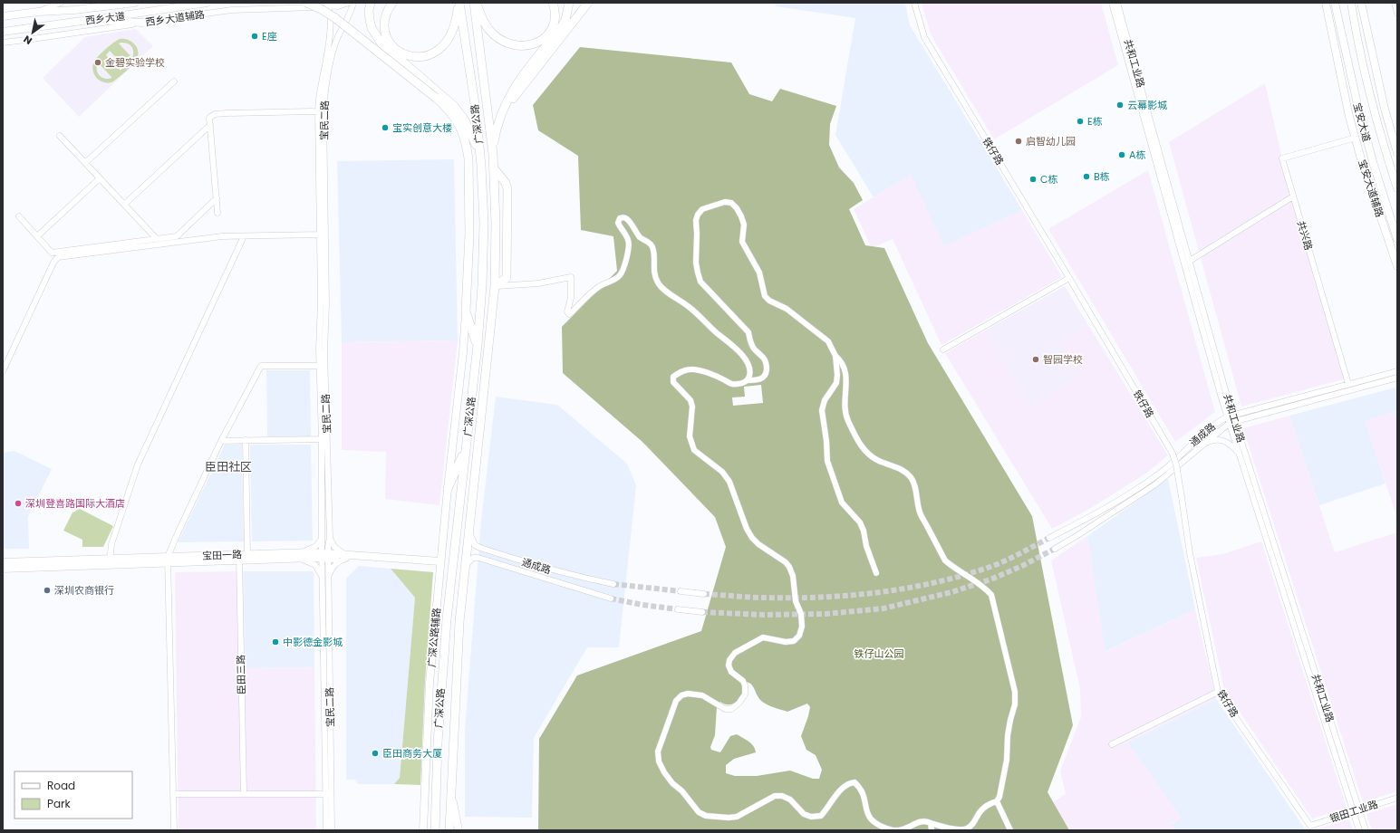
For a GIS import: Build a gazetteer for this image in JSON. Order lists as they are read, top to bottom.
{
  "streets": {
    "highway": ["广深公路"],
    "main road": [
      "西乡大道",
      "宝安大道",
      "宝安大道辅路",
      "宝田一路",
      "广深公路辅路"
    ],
    "street": [
      "西乡大道辅路",
      "共和工业路",
      "宝民二路",
      "铁仔路",
      "共兴路",
      "通成路",
      "臣田三路",
      "银田工业路"
    ]
  },
  "crossings": [
    ["西乡大道辅路", "宝民二路"],
    ["共和工业路", "通成路"],
    ["共和工业路", "银田工业路"],
    ["宝民二路", "宝田一路"],
    ["广深公路", "通成路"],
    ["铁仔路", "银田工业路"],
    ["宝安大道辅路", "共兴路"],
    ["共兴路", "通成路"],
    ["宝田一路", "广深公路辅路"],
    ["宝田一路", "臣田三路"]
  ],
  "districts": ["臣田社区"],
  "parks": ["铁仔山公园"],
  "places": [
    "E座",
    "金碧实验学校",
    "云幕影城",
    "E栋",
    "宝实创意大楼",
    "启智幼儿园",
    "A栋",
    "B栋",
    "C栋",
    "智园学校",
    "深圳登喜路国际大酒店",
    "深圳农商银行",
    "中影德金影城",
    "臣田商务大厦"
  ],
  "legend": ["Road", "Park"],
  "north": "bottom left"
}
